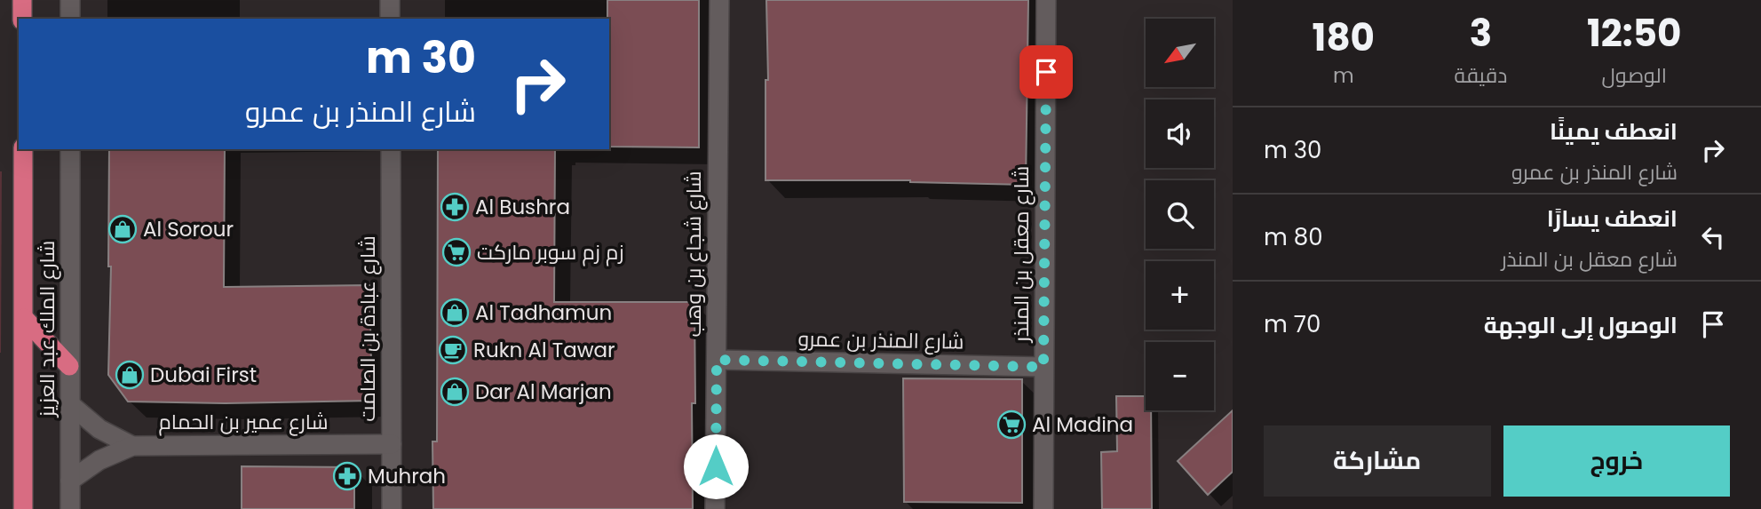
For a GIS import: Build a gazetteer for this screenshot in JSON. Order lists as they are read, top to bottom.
{
  "streets": {
    "highway": ["شارع الملك عبد العزيز"],
    "street": [
      "شارع شجاع بن وهب",
      "شارع معقل بن المنذر",
      "شارع عبادة بن الصامت",
      "شارع المنذر بن عمرو",
      "شارع عمير بن الحمام"
    ]
  },
  "crossings": [
    ["شارع شجاع بن وهب", "شارع المنذر بن عمرو"],
    ["شارع معقل بن المنذر", "شارع المنذر بن عمرو"],
    ["شارع الملك عبد العزيز", "شارع عمير بن الحمام"],
    ["شارع عبادة بن الصامت", "شارع عمير بن الحمام"]
  ],
  "places": {
    "pharmacy": ["Al Bushra", "Muhrah"],
    "shop": [
      "Al Sorour",
      "Al Tadhamun",
      "Dubai First",
      "Dar Al Marjan"
    ],
    "supermarket": ["زم زم سوبر مارکت", "Al Madina"],
    "cafe": ["Rukn Al Tawar"]
  },
  "north": "bottom left",
  "page": {
    "eta": [
      "12:50",
      "الوصول",
      "3",
      "دقيقة",
      "180",
      "m"
    ],
    "map_buttons": ["+", "−"],
    "turn": ["30 m", "شارع المنذر بن عمرو"],
    "list": [
      {
        "name": "انعطف يمينًا",
        "note": "شارع المنذر بن عمرو",
        "value": "30 m"
      },
      {
        "name": "انعطف يسارًا",
        "note": "شارع معقل بن المنذر",
        "value": "80 m"
      },
      {
        "name": "الوصول إلى الوجهة",
        "value": "70 m"
      }
    ],
    "buttons": ["خروج", "مشاركة"]
  }
}
